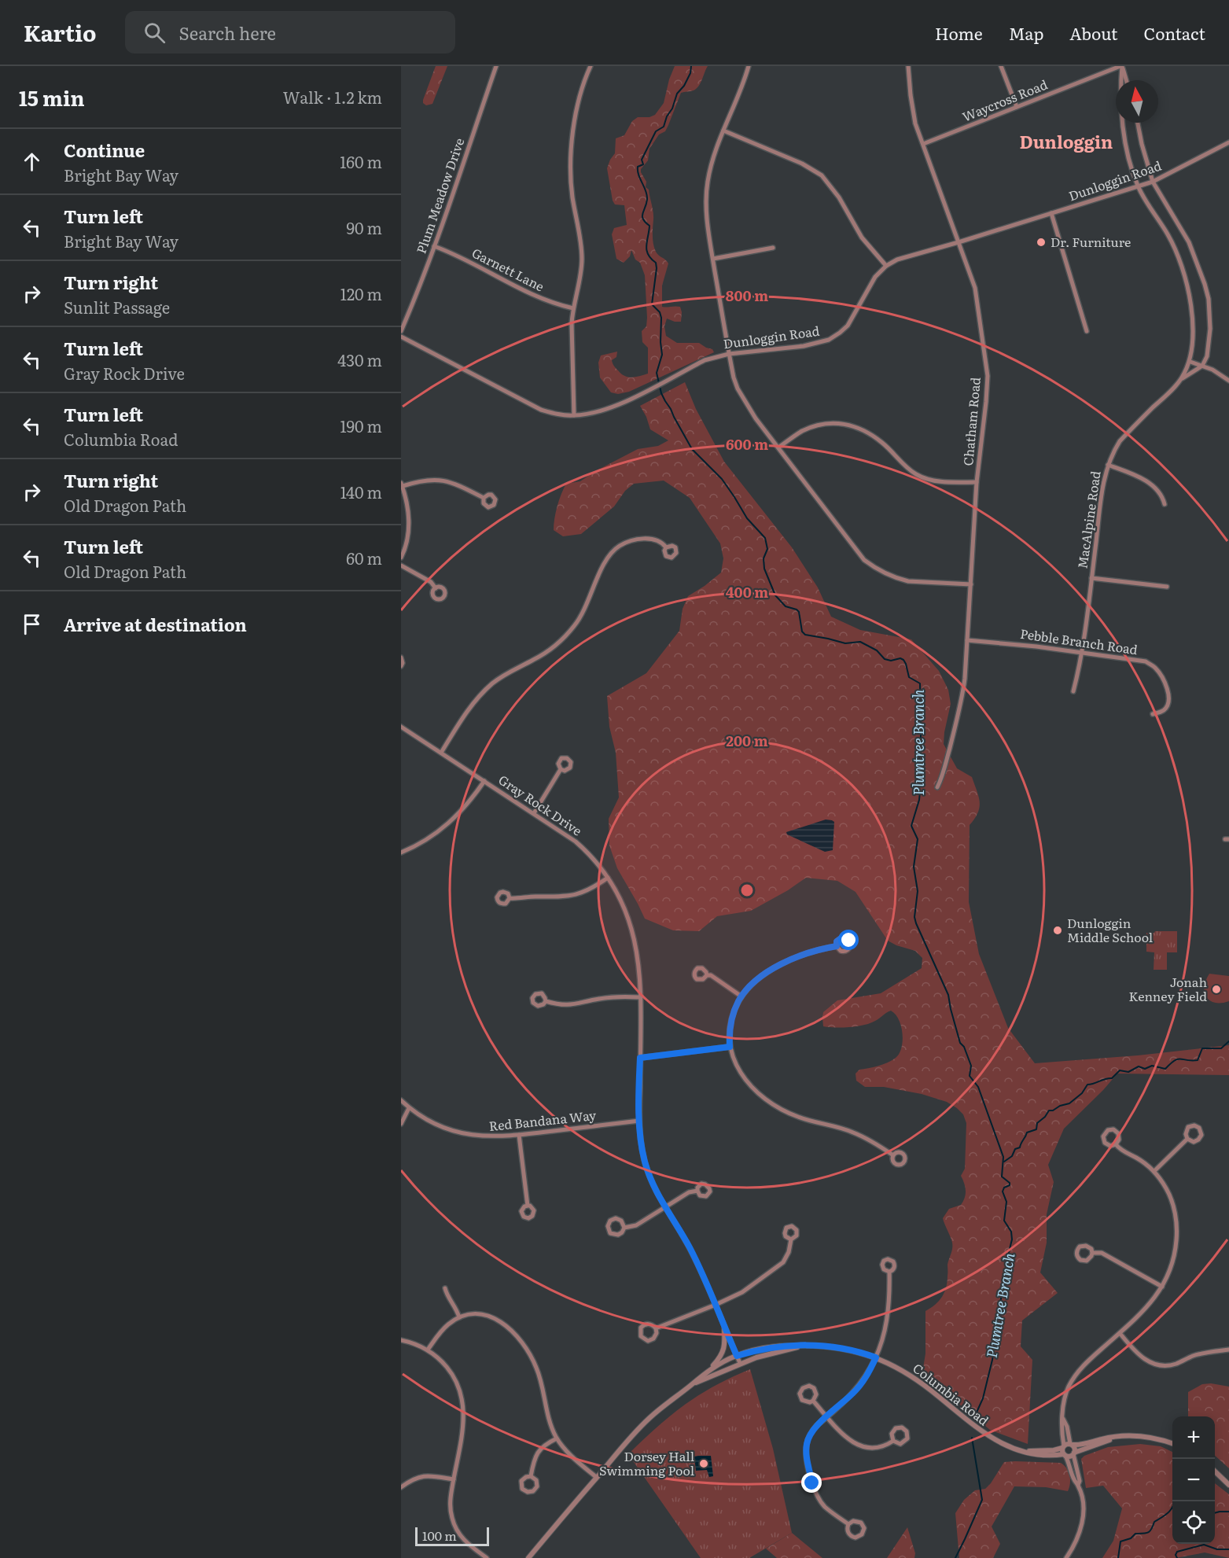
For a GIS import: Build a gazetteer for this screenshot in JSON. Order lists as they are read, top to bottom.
{
  "streets": {
    "street": [
      "Waycross Road",
      "Dunloggin Road",
      "Plum Meadow Drive",
      "Garnett Lane",
      "Chatham Road",
      "MacAlpine Road",
      "Pebble Branch Road",
      "Gray Rock Drive",
      "Red Bandana Way",
      "Columbia Road"
    ]
  },
  "crossings": [
    ["Waycross Road", "Chatham Road"],
    ["Waycross Road", "MacAlpine Road"],
    ["Dunloggin Road", "Chatham Road"],
    ["Dunloggin Road", "MacAlpine Road"],
    ["Plum Meadow Drive", "Garnett Lane"],
    ["Chatham Road", "Pebble Branch Road"],
    ["MacAlpine Road", "Pebble Branch Road"],
    ["Gray Rock Drive", "Red Bandana Way"],
    ["Gray Rock Drive", "Columbia Road"]
  ],
  "districts": ["Dunloggin"],
  "water": ["Plumtree Branch"],
  "places": [
    "Dr. Furniture",
    "Dunloggin Middle School",
    "Jonah Kenney Field",
    "Dorsey Hall Swimming Pool"
  ],
  "scale_bar": "100 m",
  "north": "top",
  "page": {
    "header": "Kartio",
    "search": "Search here",
    "nav": [
      "Home",
      "Map",
      "About",
      "Contact"
    ],
    "heading": ["15 min", "Walk · 1.2 km"],
    "list": [
      ["Continue", "Bright Bay Way", "160 m"],
      ["Turn left", "Bright Bay Way", "90 m"],
      ["Turn right", "Sunlit Passage", "120 m"],
      ["Turn left", "Gray Rock Drive", "430 m"],
      ["Turn left", "Columbia Road", "190 m"],
      ["Turn right", "Old Dragon Path", "140 m"],
      ["Turn left", "Old Dragon Path", "60 m"],
      "Arrive at destination"
    ],
    "map_buttons": ["+", "−"],
    "scale": "100 m"
  },
  "rings": [
    "800 m",
    "600 m",
    "400 m",
    "200 m"
  ]
}
